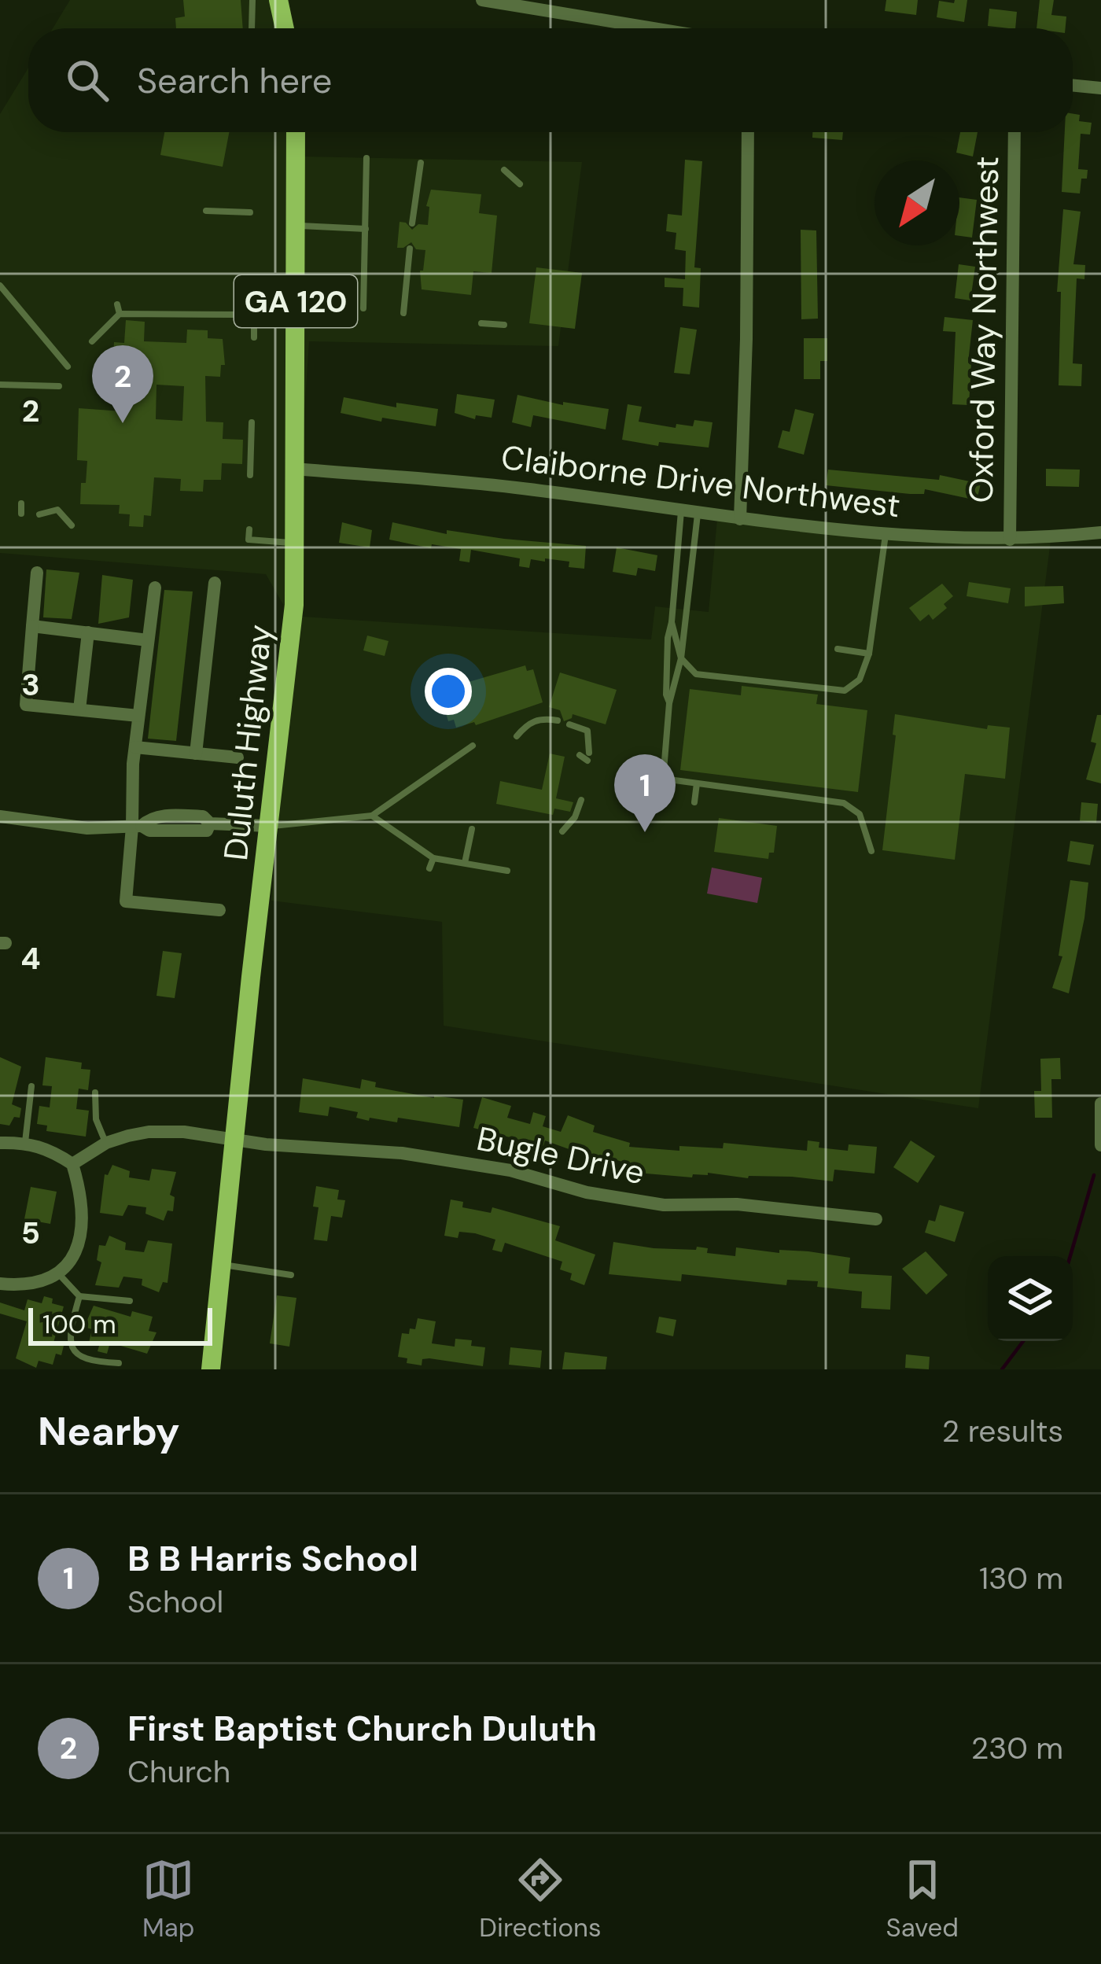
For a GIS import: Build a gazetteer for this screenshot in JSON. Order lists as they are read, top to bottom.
{
  "streets": {
    "main road": ["GA 120", "Duluth Highway"],
    "street": ["Oxford Way Northwest", "Claiborne Drive Northwest", "Bugle Drive"]
  },
  "crossings": [
    ["Oxford Way Northwest", "Claiborne Drive Northwest"],
    ["Claiborne Drive Northwest", "Duluth Highway"],
    ["Duluth Highway", "Bugle Drive"]
  ],
  "scale_bar": "100 m",
  "north": "bottom left",
  "page": {
    "search": "Search here",
    "pins": ["2", "1"],
    "scale": "100 m",
    "heading": ["Nearby", "2 results"],
    "list": [
      {
        "mark": "1",
        "name": "B B Harris School",
        "note": "School",
        "value": "130 m"
      },
      {
        "mark": "2",
        "name": "First Baptist Church Duluth",
        "note": "Church",
        "value": "230 m"
      }
    ],
    "nav": ["Map", "Directions", "Saved"]
  },
  "grid": {
    "rows": [
      "2",
      "3",
      "4",
      "5"
    ]
  }
}
